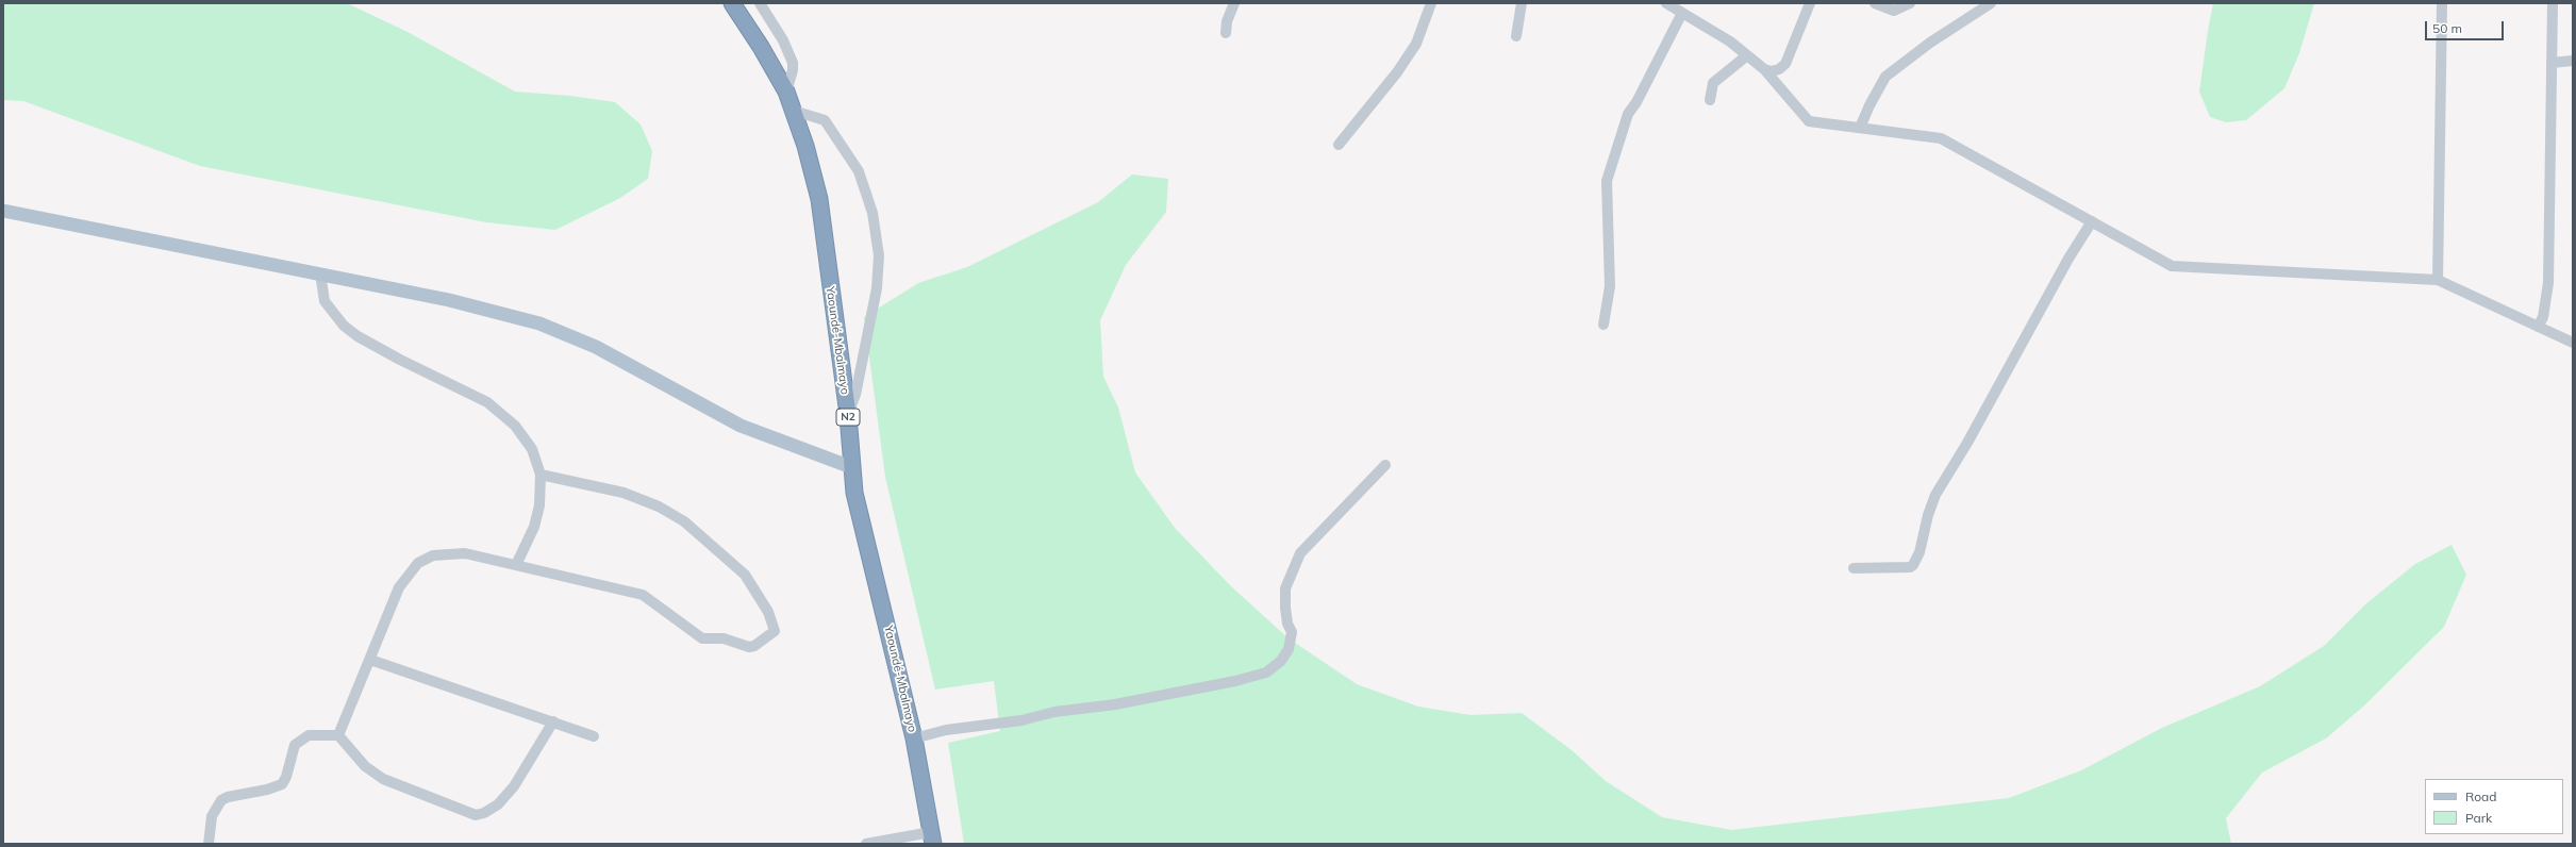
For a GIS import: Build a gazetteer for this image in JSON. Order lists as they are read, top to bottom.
{
  "streets": {
    "highway": ["Yaoundé-Mbalmayo", "N2"]
  },
  "legend": ["Road", "Park"],
  "scale_bar": "50 m"
}
